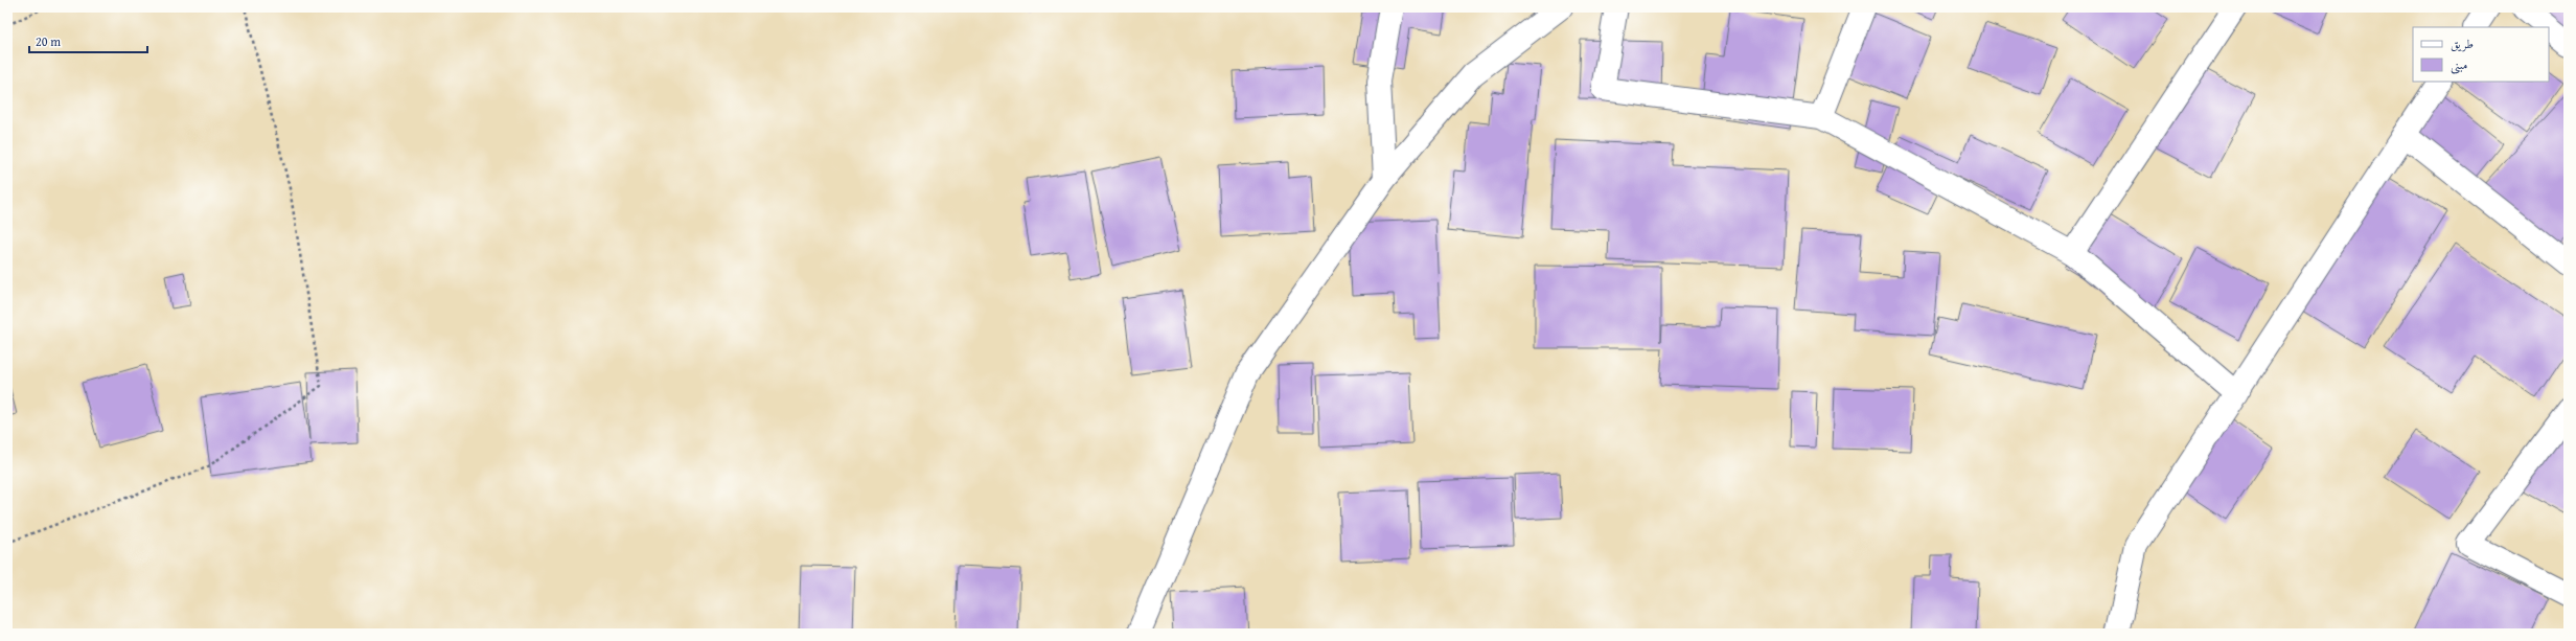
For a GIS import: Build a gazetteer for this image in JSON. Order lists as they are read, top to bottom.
{
  "legend": ["طريق", "مبنى"],
  "scale_bar": "20 m"
}
